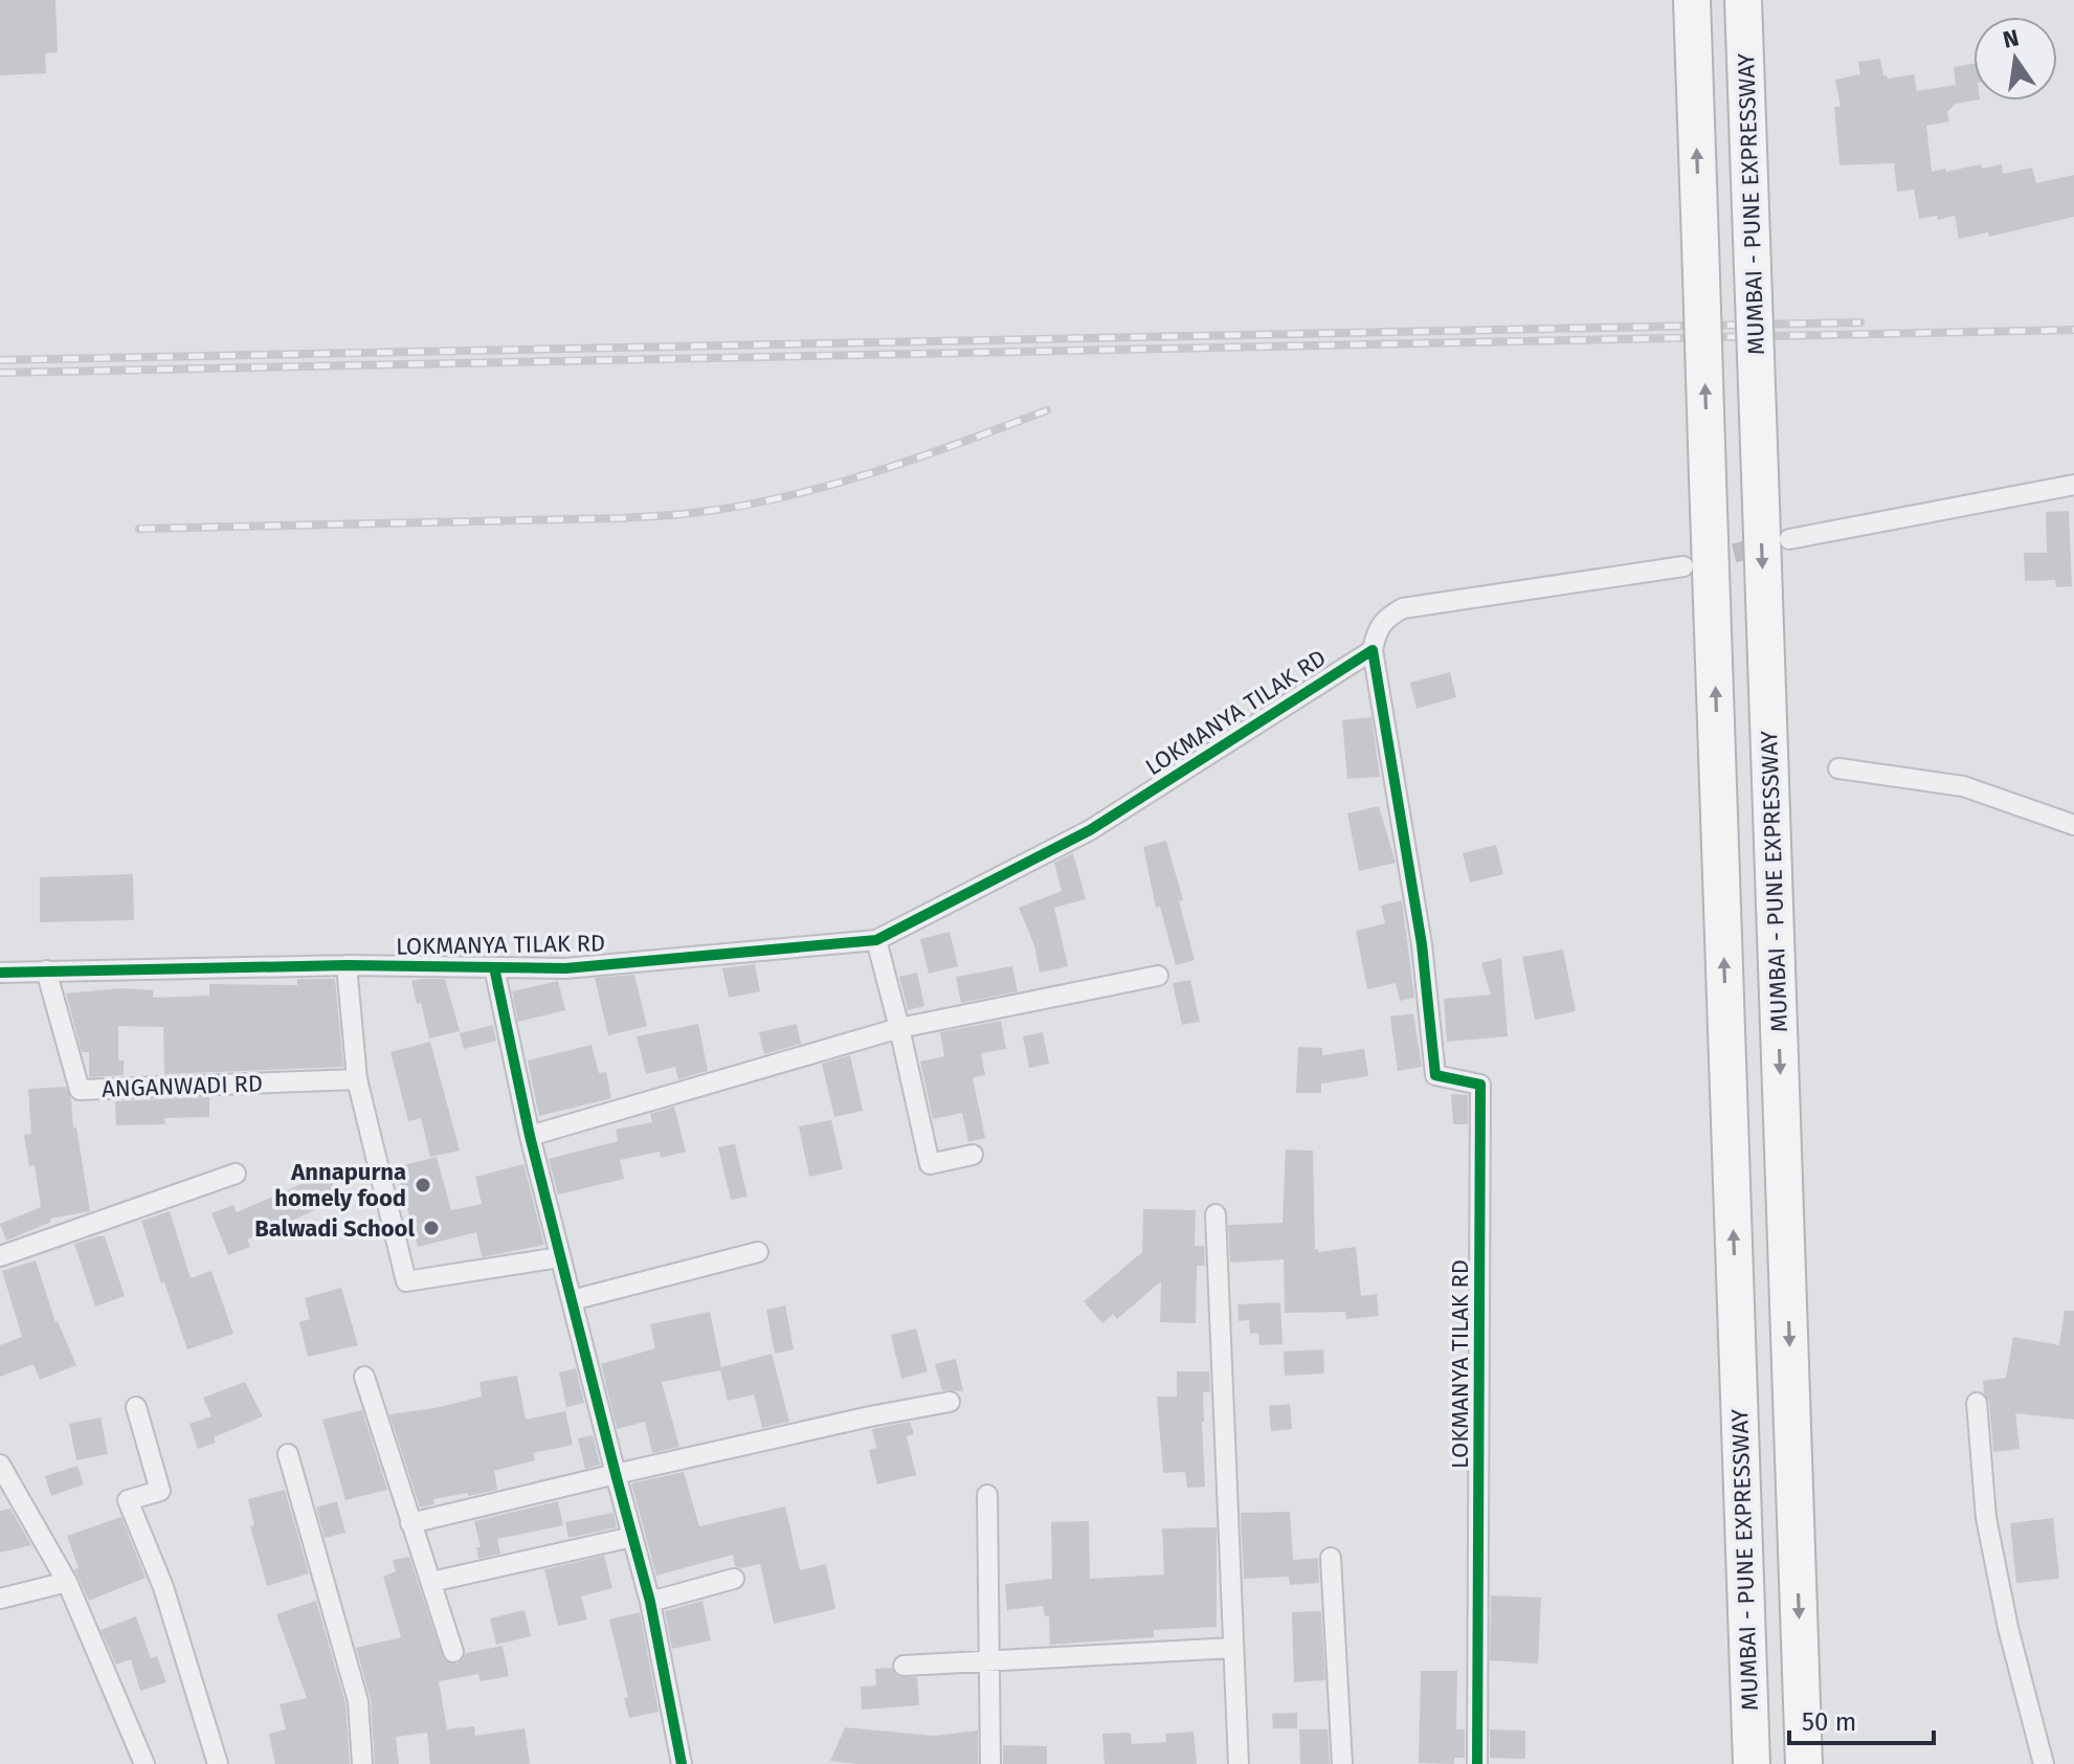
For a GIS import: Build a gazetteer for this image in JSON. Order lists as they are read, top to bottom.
{
  "streets": {
    "highway": ["MUMBAI - PUNE EXPRESSWAY"],
    "street": ["LOKMANYA TILAK RD", "ANGANWADI RD"]
  },
  "crossings": [
    ["LOKMANYA TILAK RD", "ANGANWADI RD"]
  ],
  "places": ["Annapurna homely food", "Balwadi School"],
  "scale_bar": "50 m",
  "north": "top"
}
